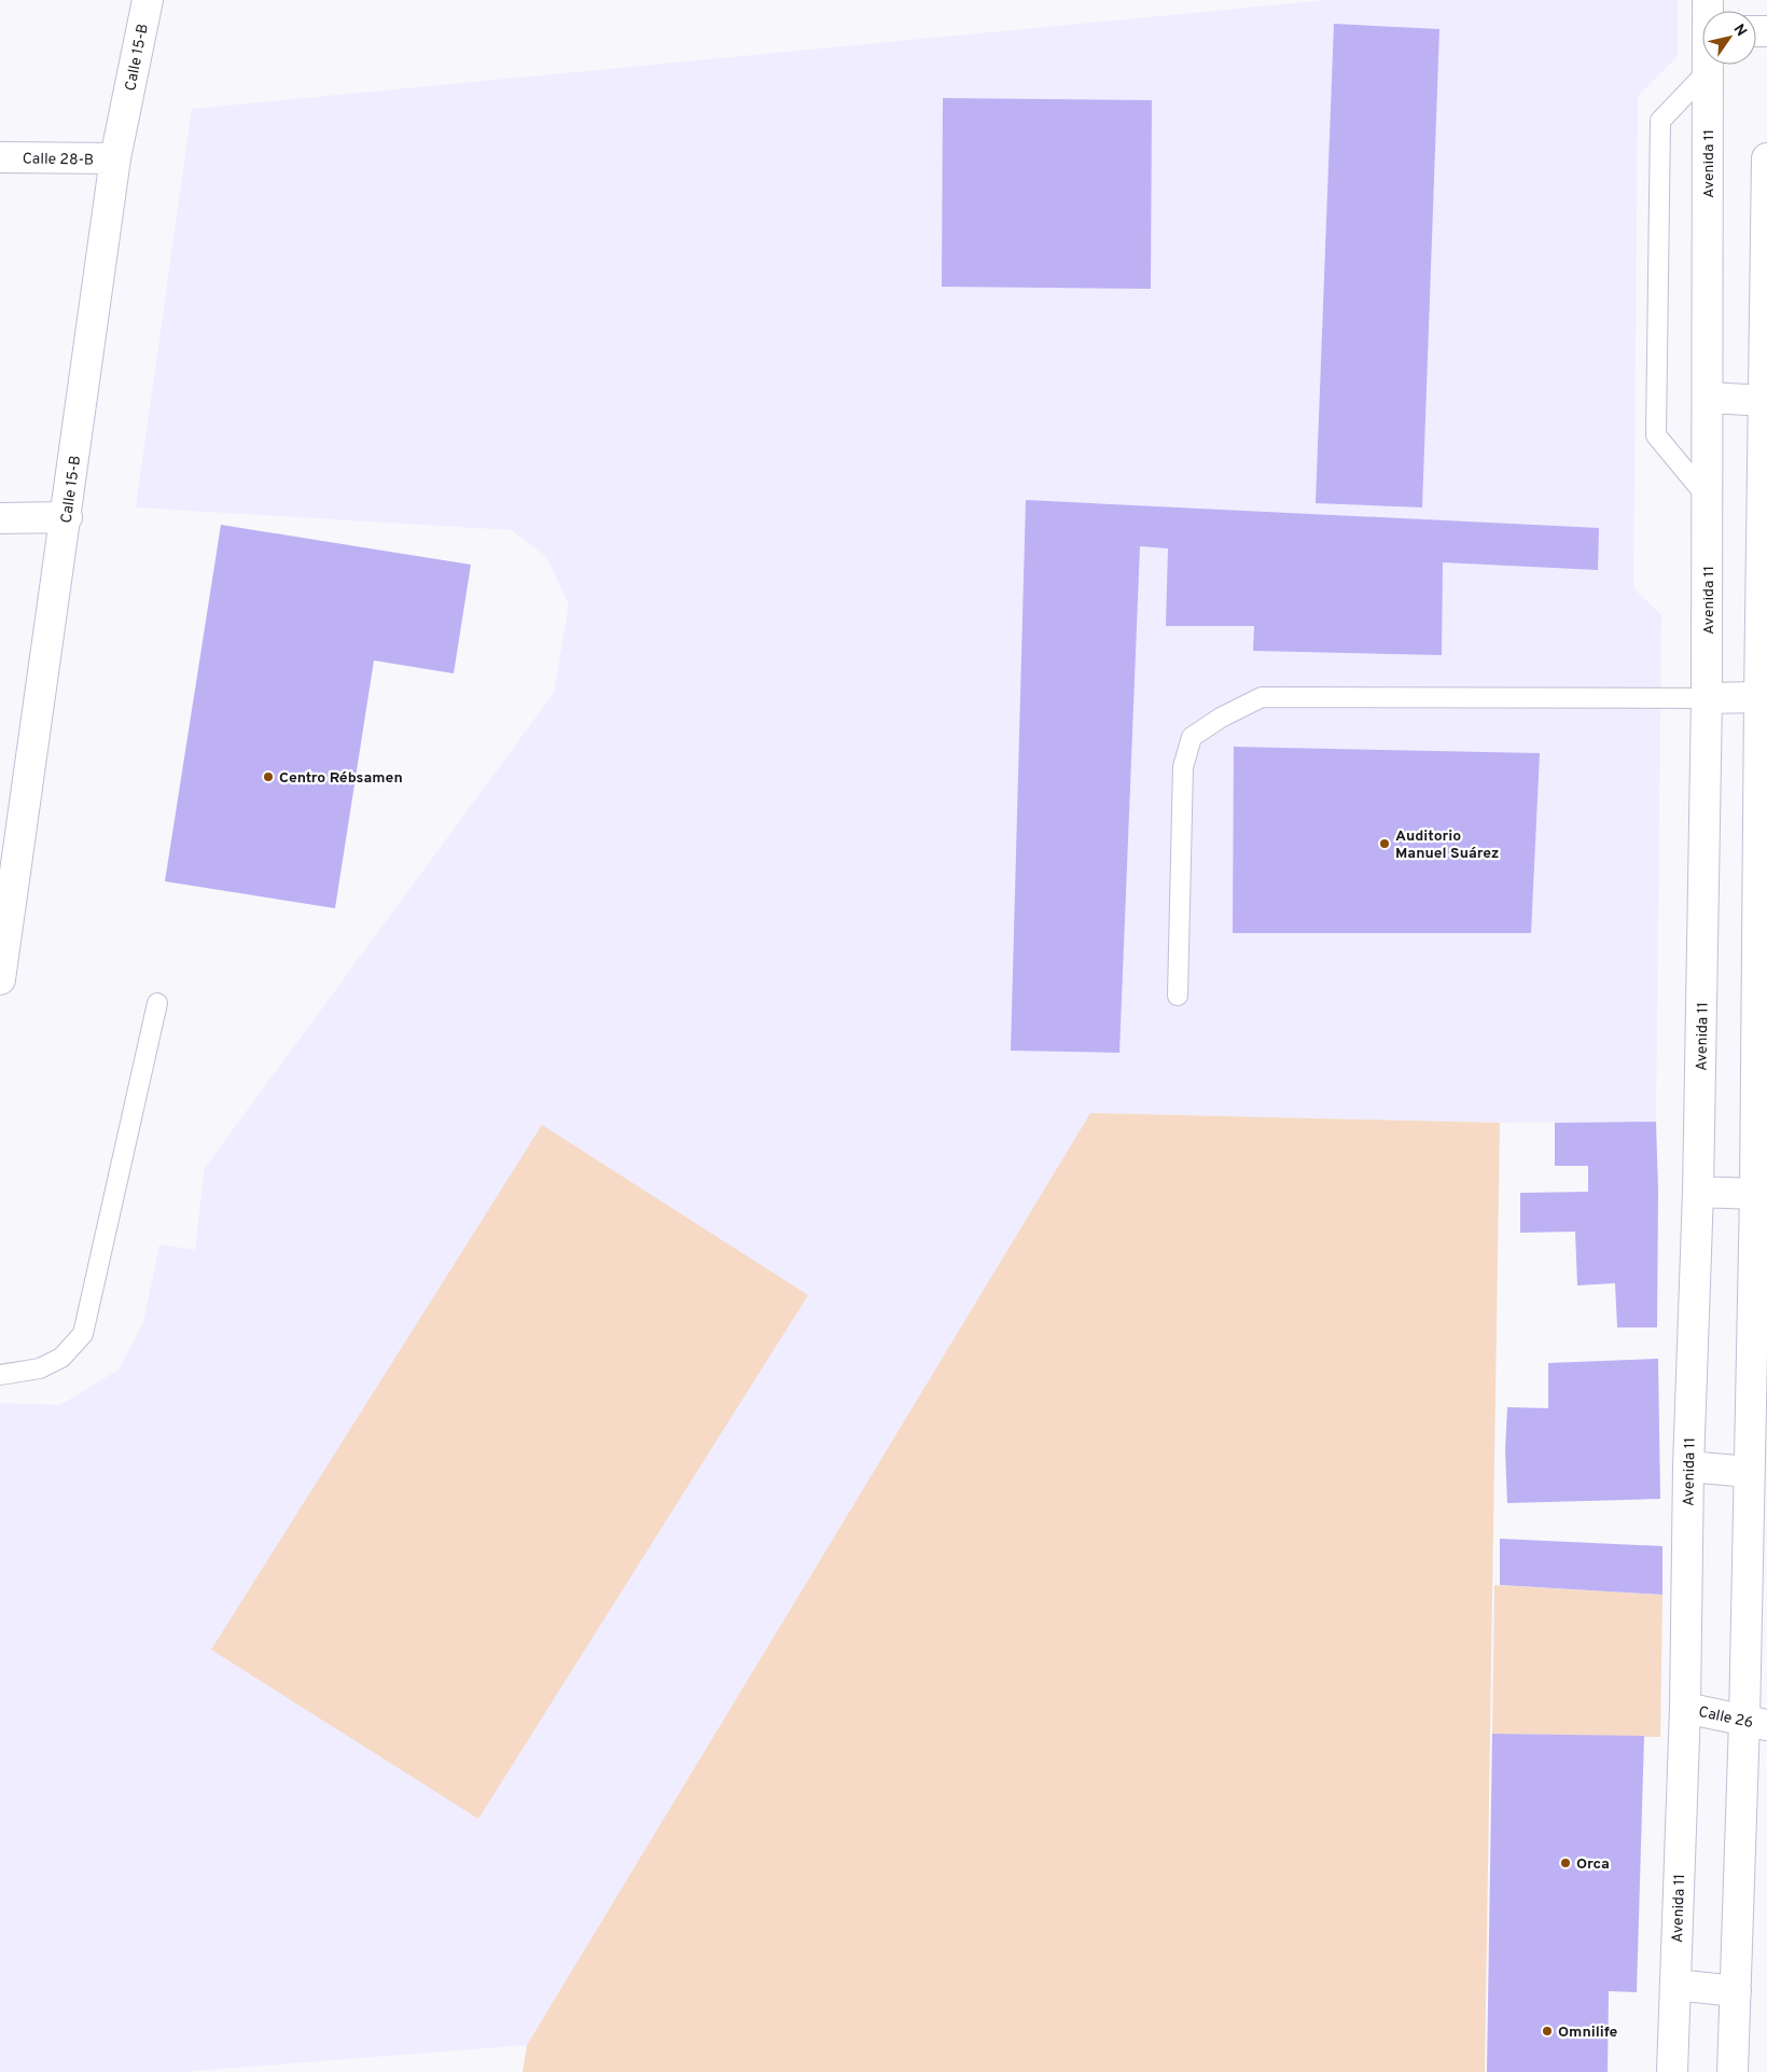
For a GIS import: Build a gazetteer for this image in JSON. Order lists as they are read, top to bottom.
{
  "streets": {
    "main road": [
      "Calle 15-B",
      "Calle 28-B",
      "Avenida 11",
      "Calle 26"
    ]
  },
  "crossings": [
    ["Calle 15-B", "Calle 28-B"],
    ["Avenida 11", "Calle 26"]
  ],
  "places": [
    "Centro Rébsamen",
    "Auditorio Manuel Suárez",
    "Orca",
    "Omnilife"
  ],
  "north": "top right"
}
